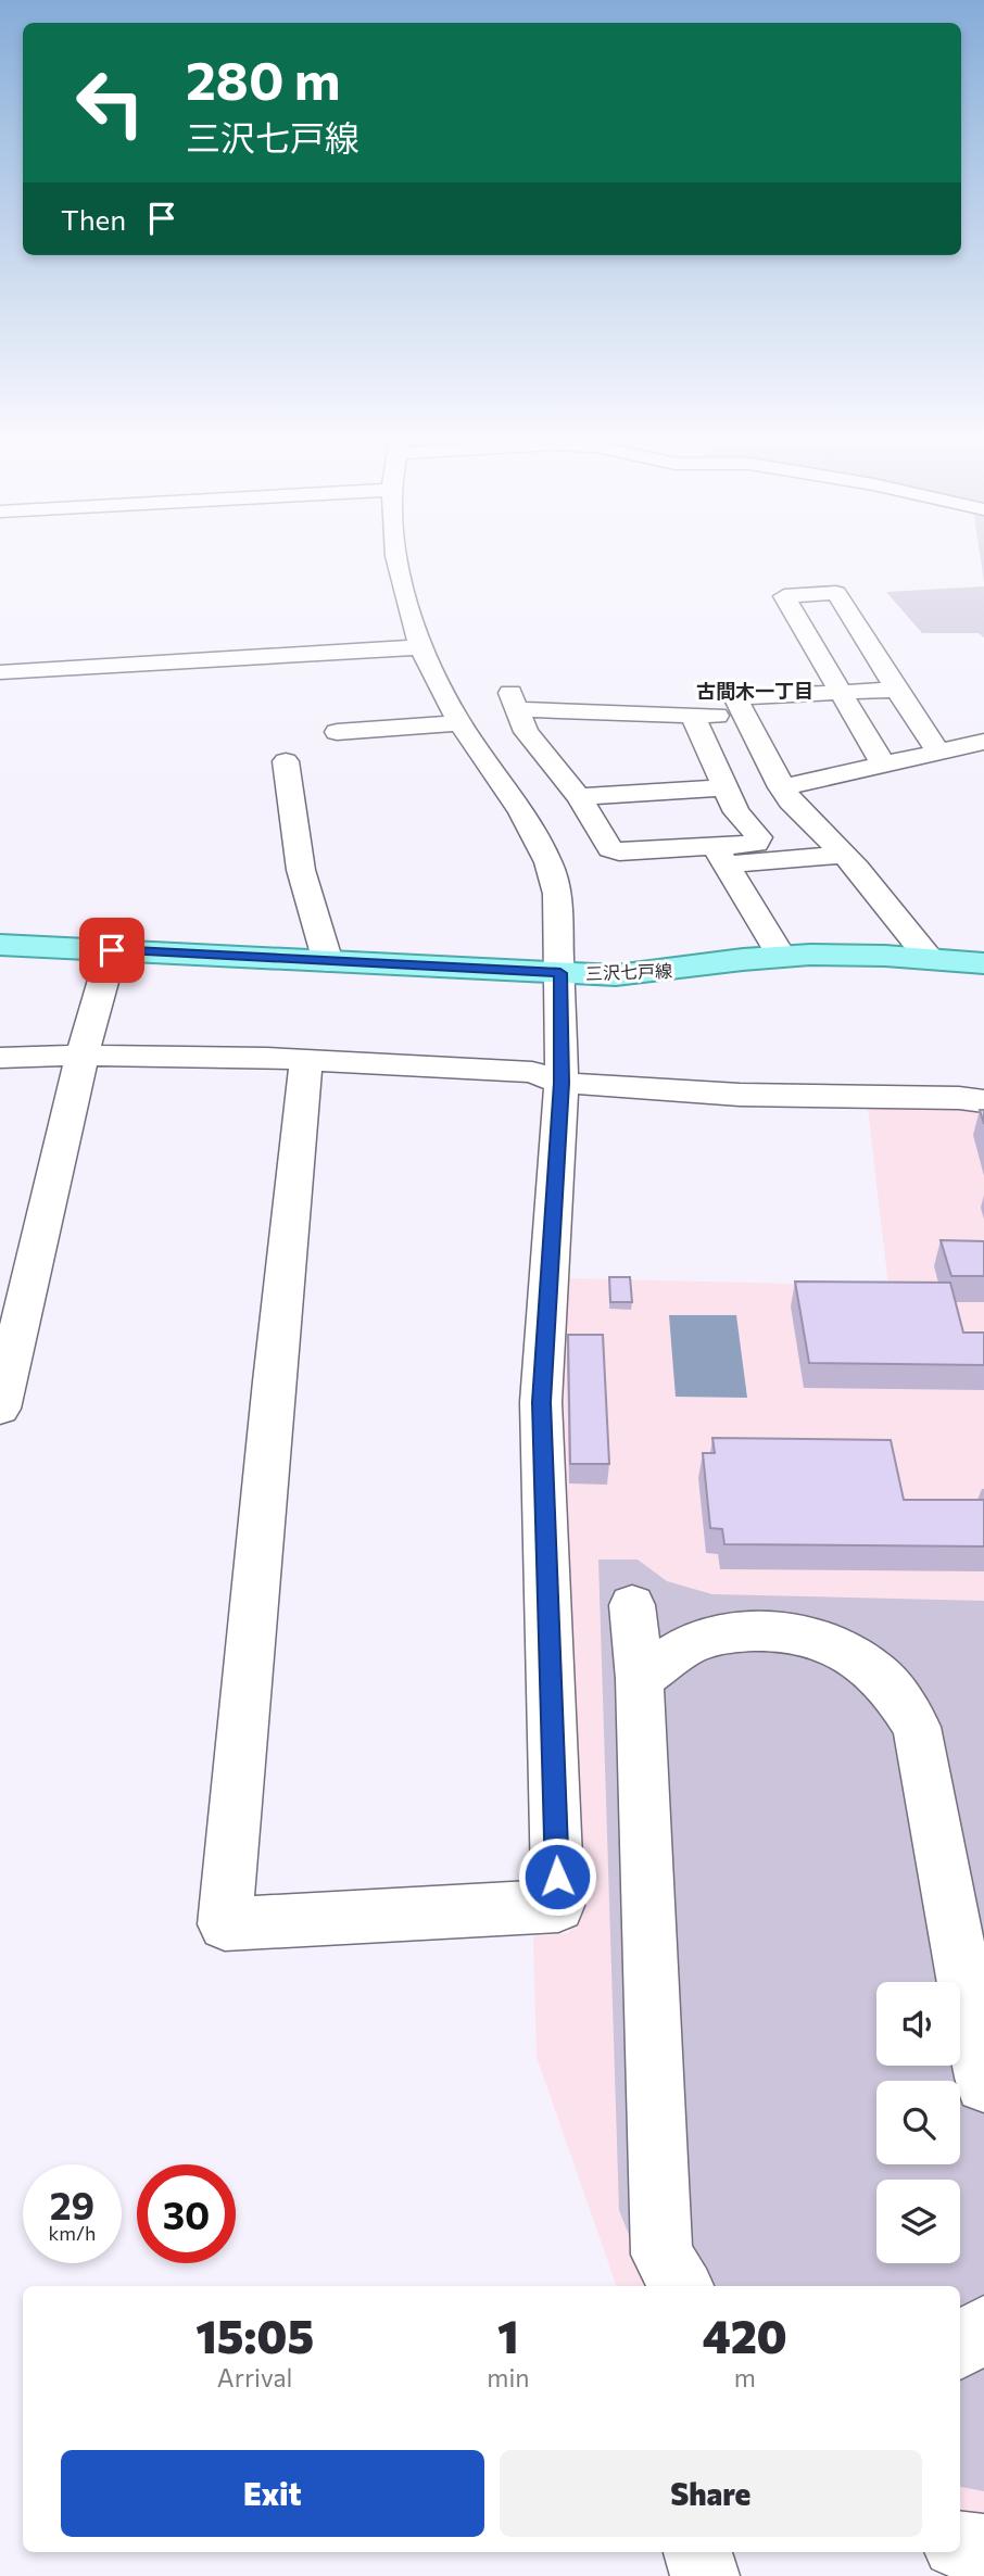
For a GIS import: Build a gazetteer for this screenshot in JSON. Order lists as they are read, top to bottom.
{
  "streets": {
    "main road": ["三沢七戸線"]
  },
  "districts": ["古間木一丁目"],
  "page": {
    "turn": ["280 m", "三沢七戸線"],
    "then": "Then",
    "speed": "29 km/h",
    "limit": "30",
    "eta": [
      "15:05",
      "Arrival",
      "1",
      "min",
      "420",
      "m"
    ],
    "buttons": ["Exit", "Share"]
  }
}
